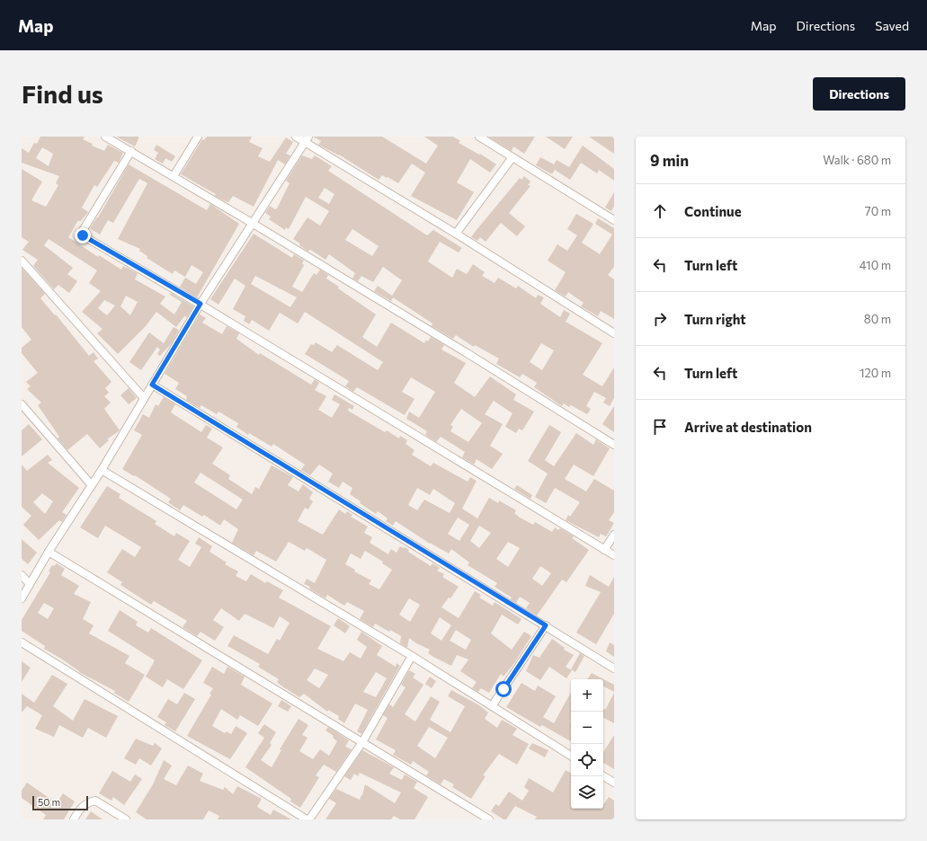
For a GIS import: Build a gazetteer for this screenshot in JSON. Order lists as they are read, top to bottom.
{
  "scale_bar": "50 m",
  "page": {
    "header": "Map",
    "nav": ["Map", "Directions", "Saved"],
    "buttons": "Directions",
    "title": "Find us",
    "heading": ["9 min", "Walk · 680 m"],
    "list": [
      ["Continue", "70 m"],
      ["Turn left", "410 m"],
      ["Turn right", "80 m"],
      ["Turn left", "120 m"],
      "Arrive at destination"
    ],
    "map_buttons": ["+", "−"],
    "scale": "50 m"
  }
}
